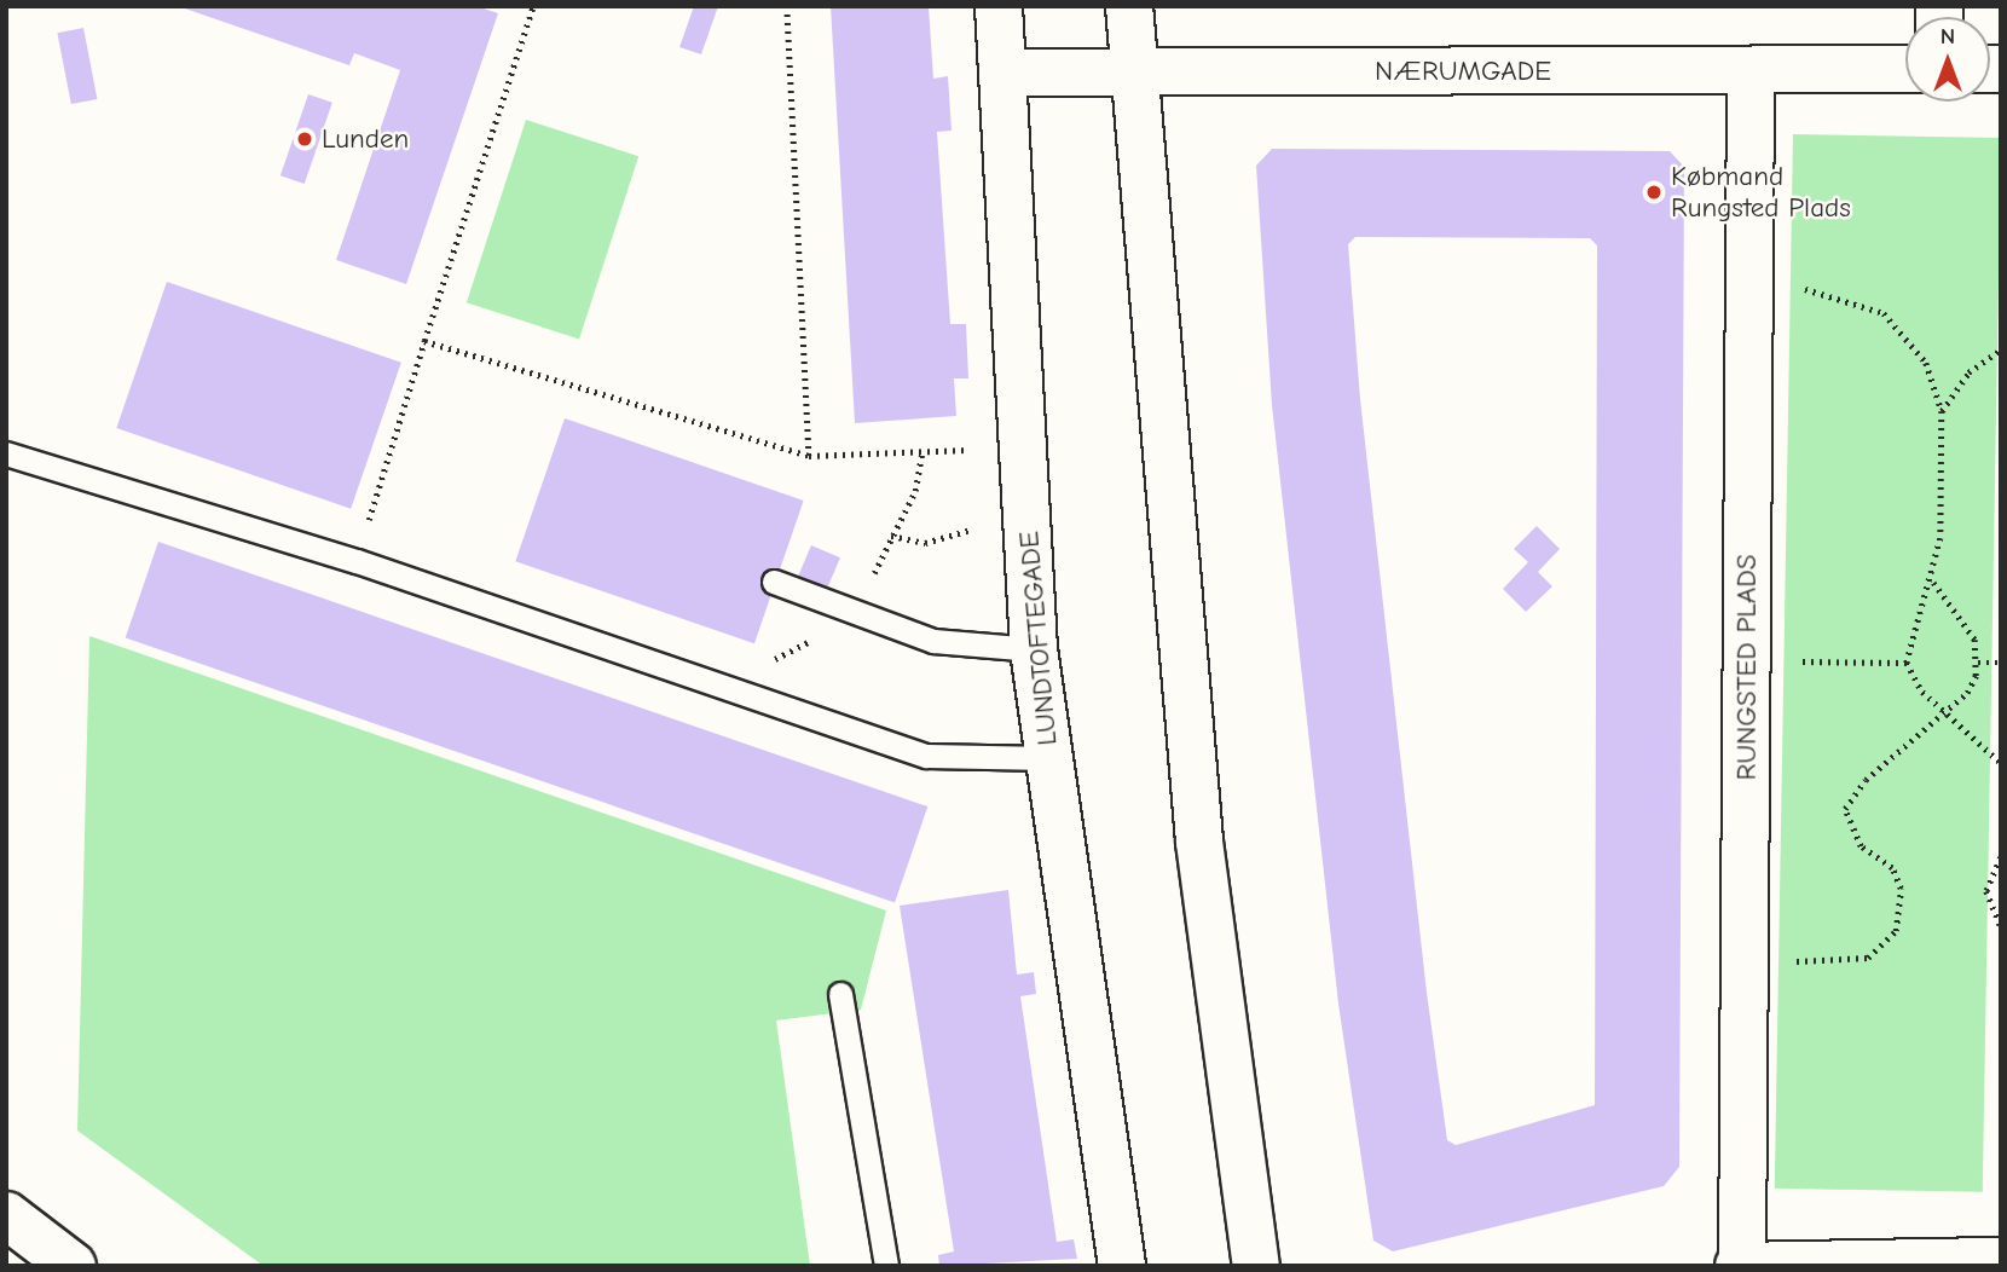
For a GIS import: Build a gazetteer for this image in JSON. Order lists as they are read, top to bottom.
{
  "streets": {
    "street": ["NÆRUMGADE", "LUNDTOFTEGADE", "RUNGSTED PLADS"]
  },
  "crossings": [
    ["NÆRUMGADE", "LUNDTOFTEGADE"],
    ["NÆRUMGADE", "RUNGSTED PLADS"]
  ],
  "places": ["Lunden", "Købmand Rungsted Plads"],
  "north": "top"
}
